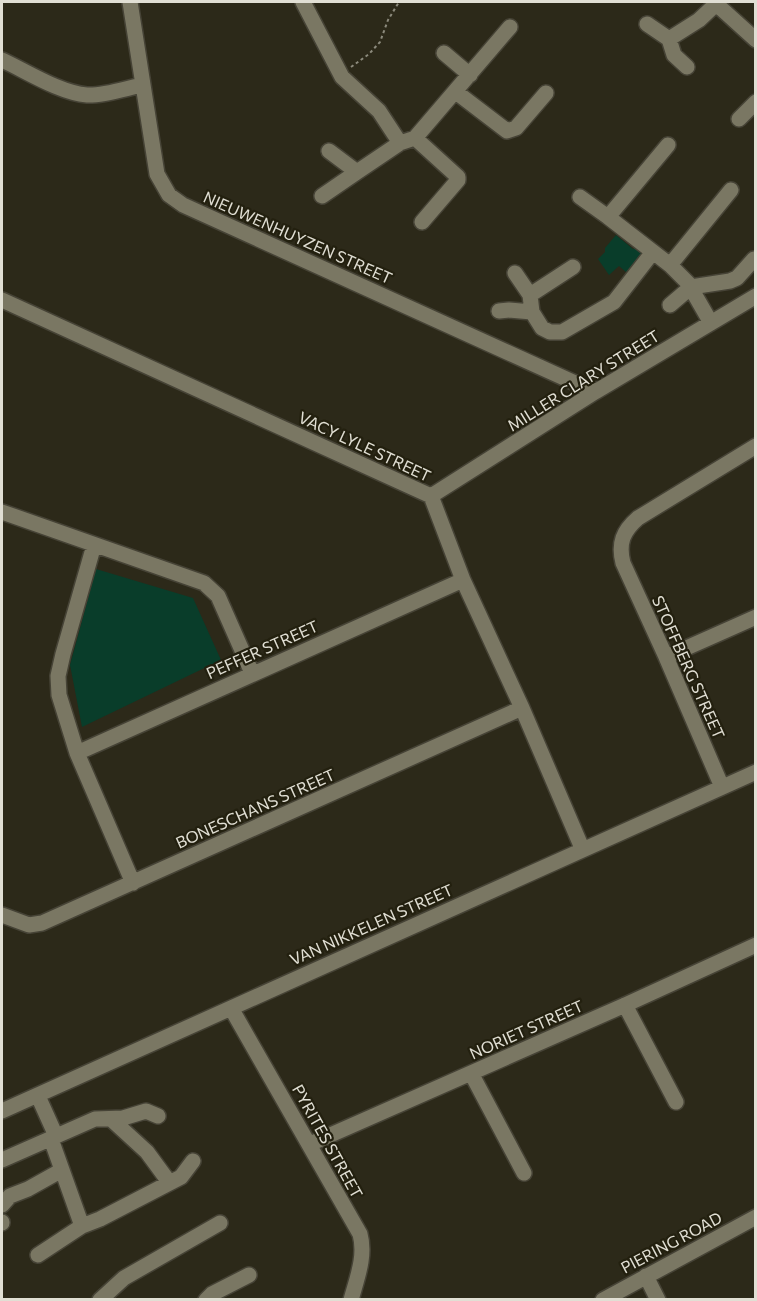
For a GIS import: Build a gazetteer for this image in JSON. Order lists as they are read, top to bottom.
{
  "streets": {
    "street": [
      "NIEUWENHUYZEN STREET",
      "MILLER CLARY STREET",
      "VACY LYLE STREET",
      "PEFFER STREET",
      "STOFFBERG STREET",
      "BONESCHANS STREET",
      "VAN NIKKELEN STREET",
      "NORIET STREET",
      "PYRITES STREET",
      "PIERING ROAD"
    ]
  },
  "crossings": [
    ["NIEUWENHUYZEN STREET", "MILLER CLARY STREET"],
    ["MILLER CLARY STREET", "VACY LYLE STREET"],
    ["VACY LYLE STREET", "PEFFER STREET"],
    ["VACY LYLE STREET", "BONESCHANS STREET"],
    ["VACY LYLE STREET", "VAN NIKKELEN STREET"],
    ["STOFFBERG STREET", "VAN NIKKELEN STREET"],
    ["VAN NIKKELEN STREET", "PYRITES STREET"],
    ["NORIET STREET", "PYRITES STREET"]
  ]
}
